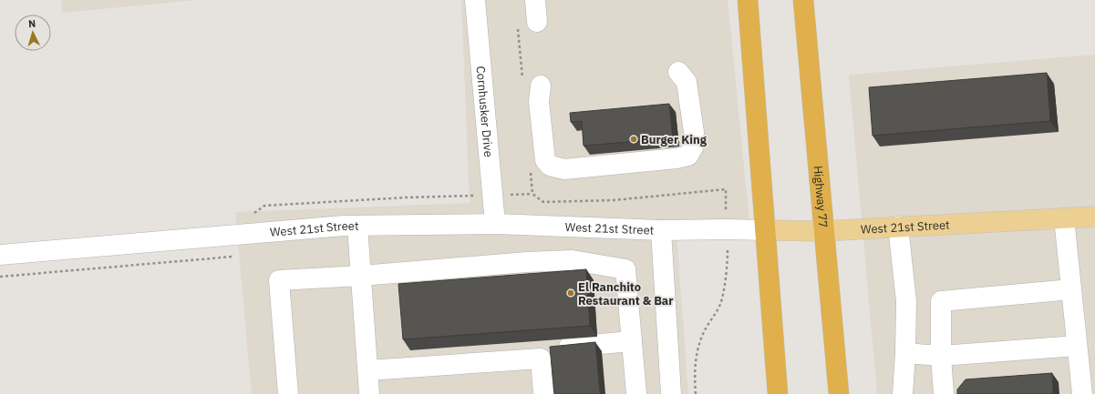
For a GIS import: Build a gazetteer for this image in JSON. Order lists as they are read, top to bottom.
{
  "streets": {
    "highway": ["Highway 77"],
    "main road": ["West 21st Street"],
    "street": ["Cornhusker Drive"]
  },
  "crossings": [
    ["Cornhusker Drive", "West 21st Street"],
    ["Highway 77", "West 21st Street"]
  ],
  "places": ["Burger King", "El Ranchito Restaurant & Bar"],
  "north": "top"
}
